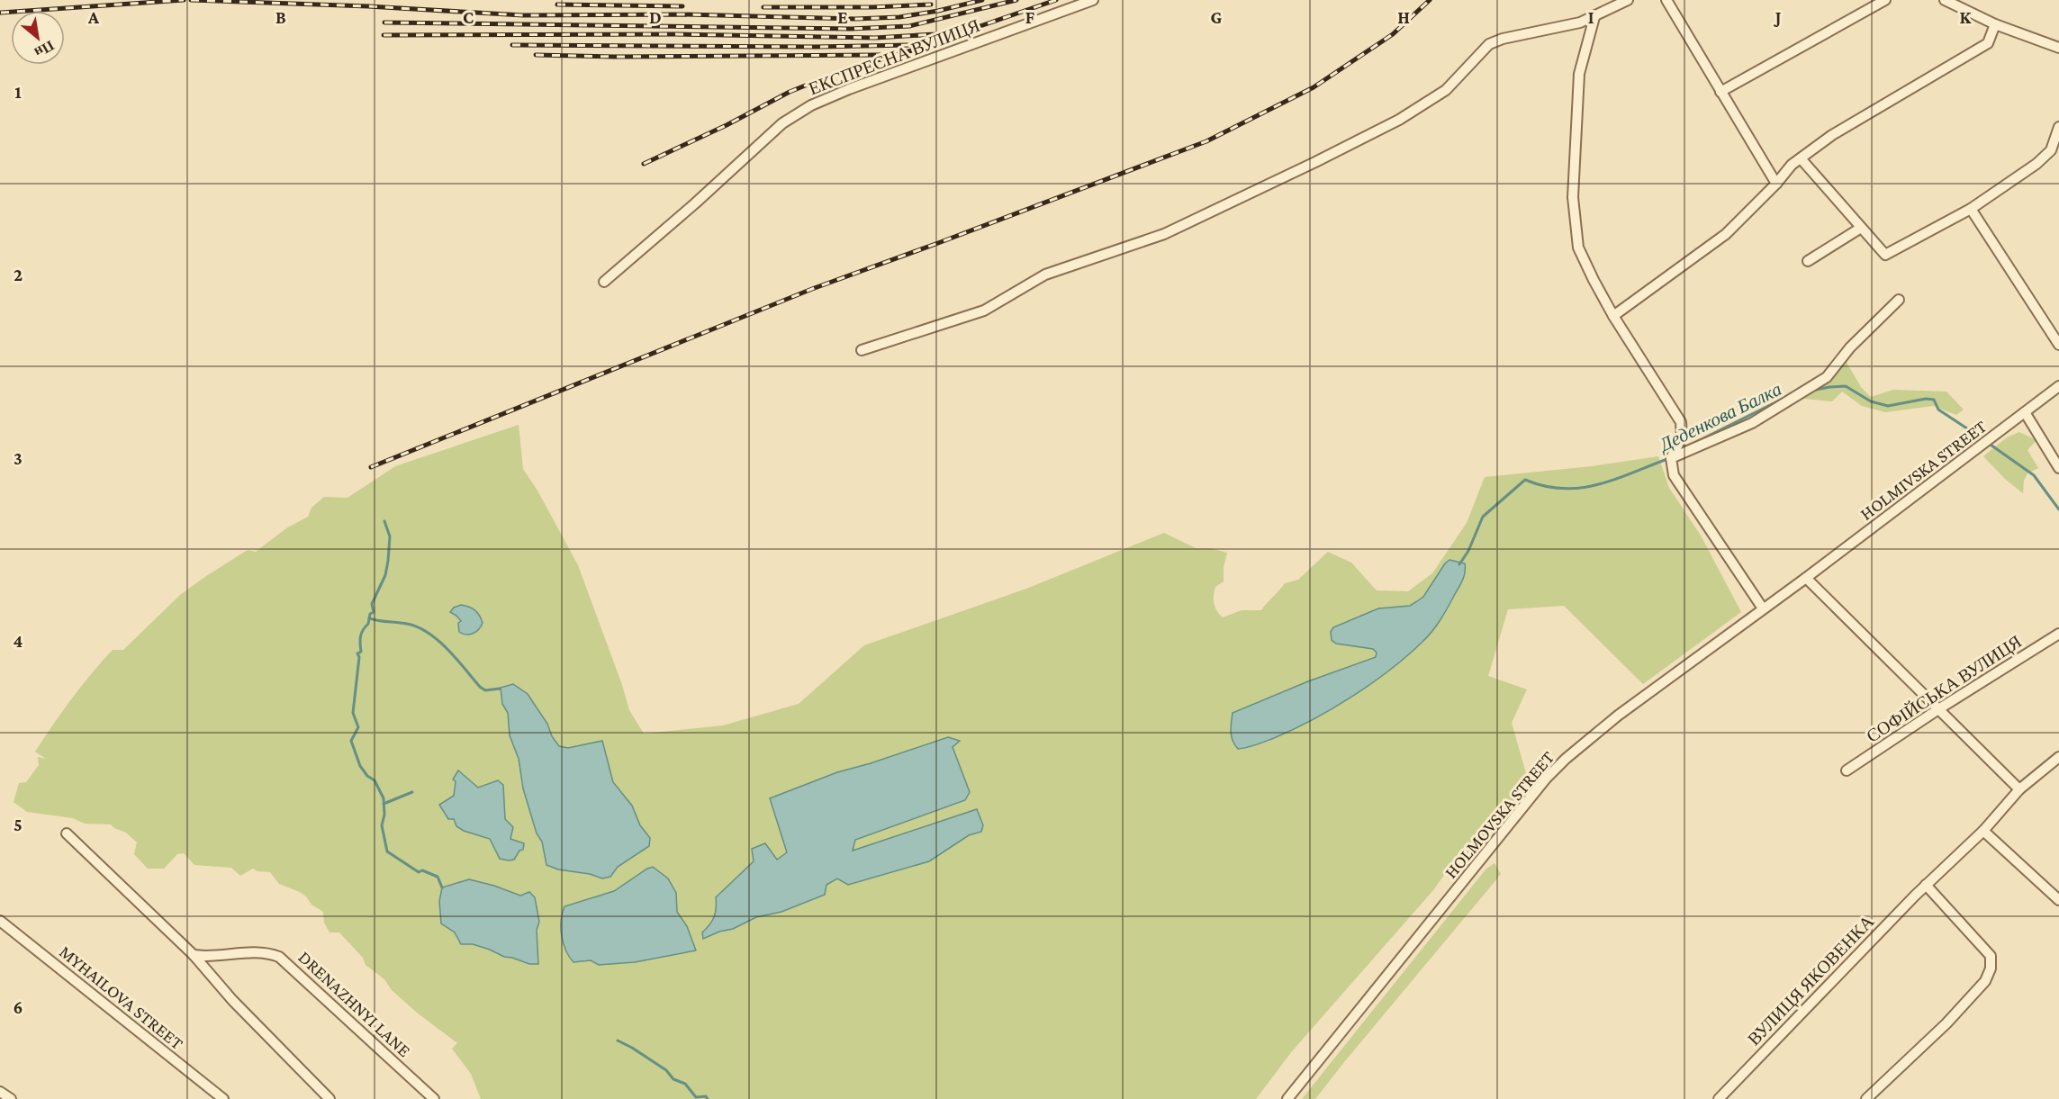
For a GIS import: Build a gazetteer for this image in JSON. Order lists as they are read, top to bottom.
{
  "streets": {
    "street": [
      "ЕКСПРЕСНА ВУЛИЦЯ",
      "HOLMIVSKA STREET",
      "СОФІЙСЬКА ВУЛИЦЯ",
      "HOLMOVSKA STREET",
      "ВУЛИЦЯ ЯКОВЕНКА",
      "MYHAILOVA STREET",
      "DRENAZHNYI LANE"
    ]
  },
  "crossings": [
    ["HOLMIVSKA STREET", "HOLMOVSKA STREET"]
  ],
  "water": ["Деденкова Балка"],
  "north": "bottom right",
  "grid": {
    "columns": [
      "A",
      "B",
      "C",
      "D",
      "E",
      "F",
      "G",
      "H",
      "I",
      "J",
      "K"
    ],
    "rows": [
      "1",
      "2",
      "3",
      "4",
      "5",
      "6"
    ]
  }
}
